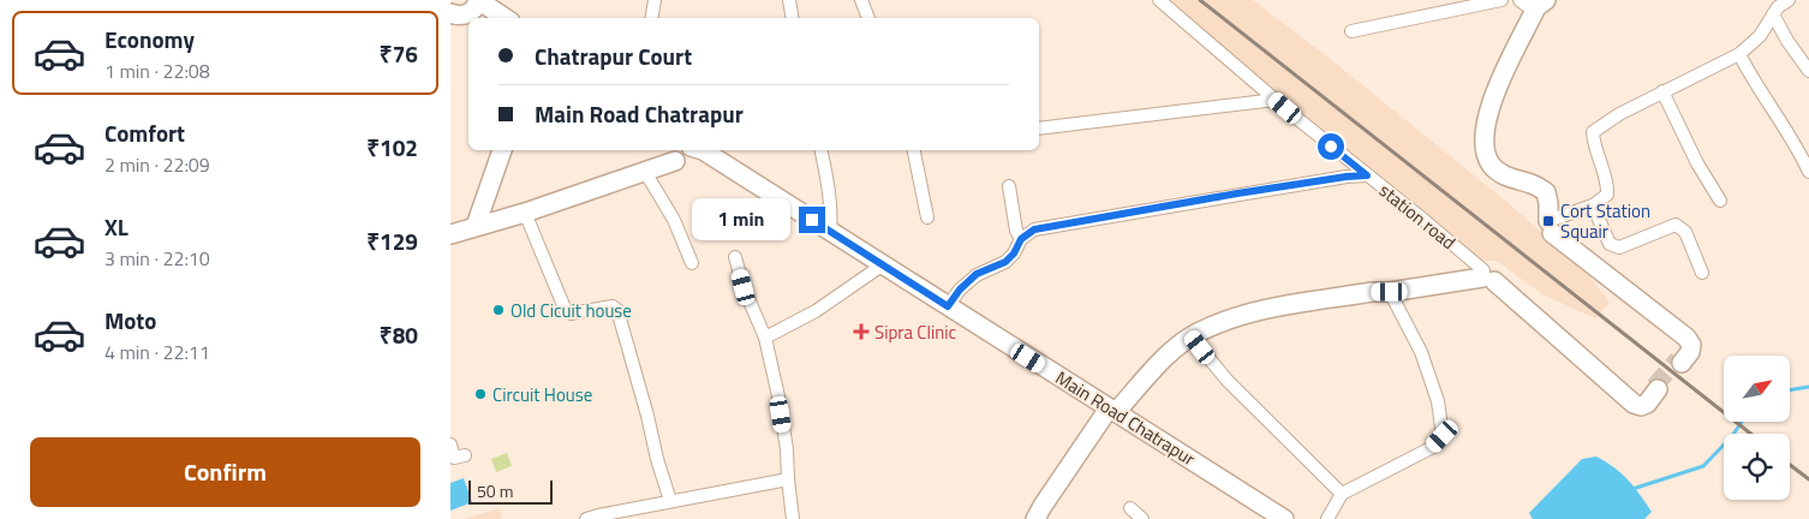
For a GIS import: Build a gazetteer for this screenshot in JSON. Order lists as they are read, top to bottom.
{
  "streets": {
    "street": ["station road", "Main Road Chatrapur"]
  },
  "places": {
    "transit": ["Cort Station Squair"],
    "other": ["Old Cicuit house", "Circuit House"],
    "health": ["Sipra Clinic"]
  },
  "scale_bar": "50 m",
  "north": "top right",
  "page": {
    "list": [
      {
        "name": "Economy",
        "note": "1 min · 22:08",
        "value": "₹76"
      },
      {
        "name": "Comfort",
        "note": "2 min · 22:09",
        "value": "₹102"
      },
      {
        "name": "XL",
        "note": "3 min · 22:10",
        "value": "₹129"
      },
      {
        "name": "Moto",
        "note": "4 min · 22:11",
        "value": "₹80"
      }
    ],
    "banner": ["Chatrapur Court", "Main Road Chatrapur"],
    "bubble": "1 min",
    "buttons": "Confirm",
    "scale": "50 m"
  }
}
